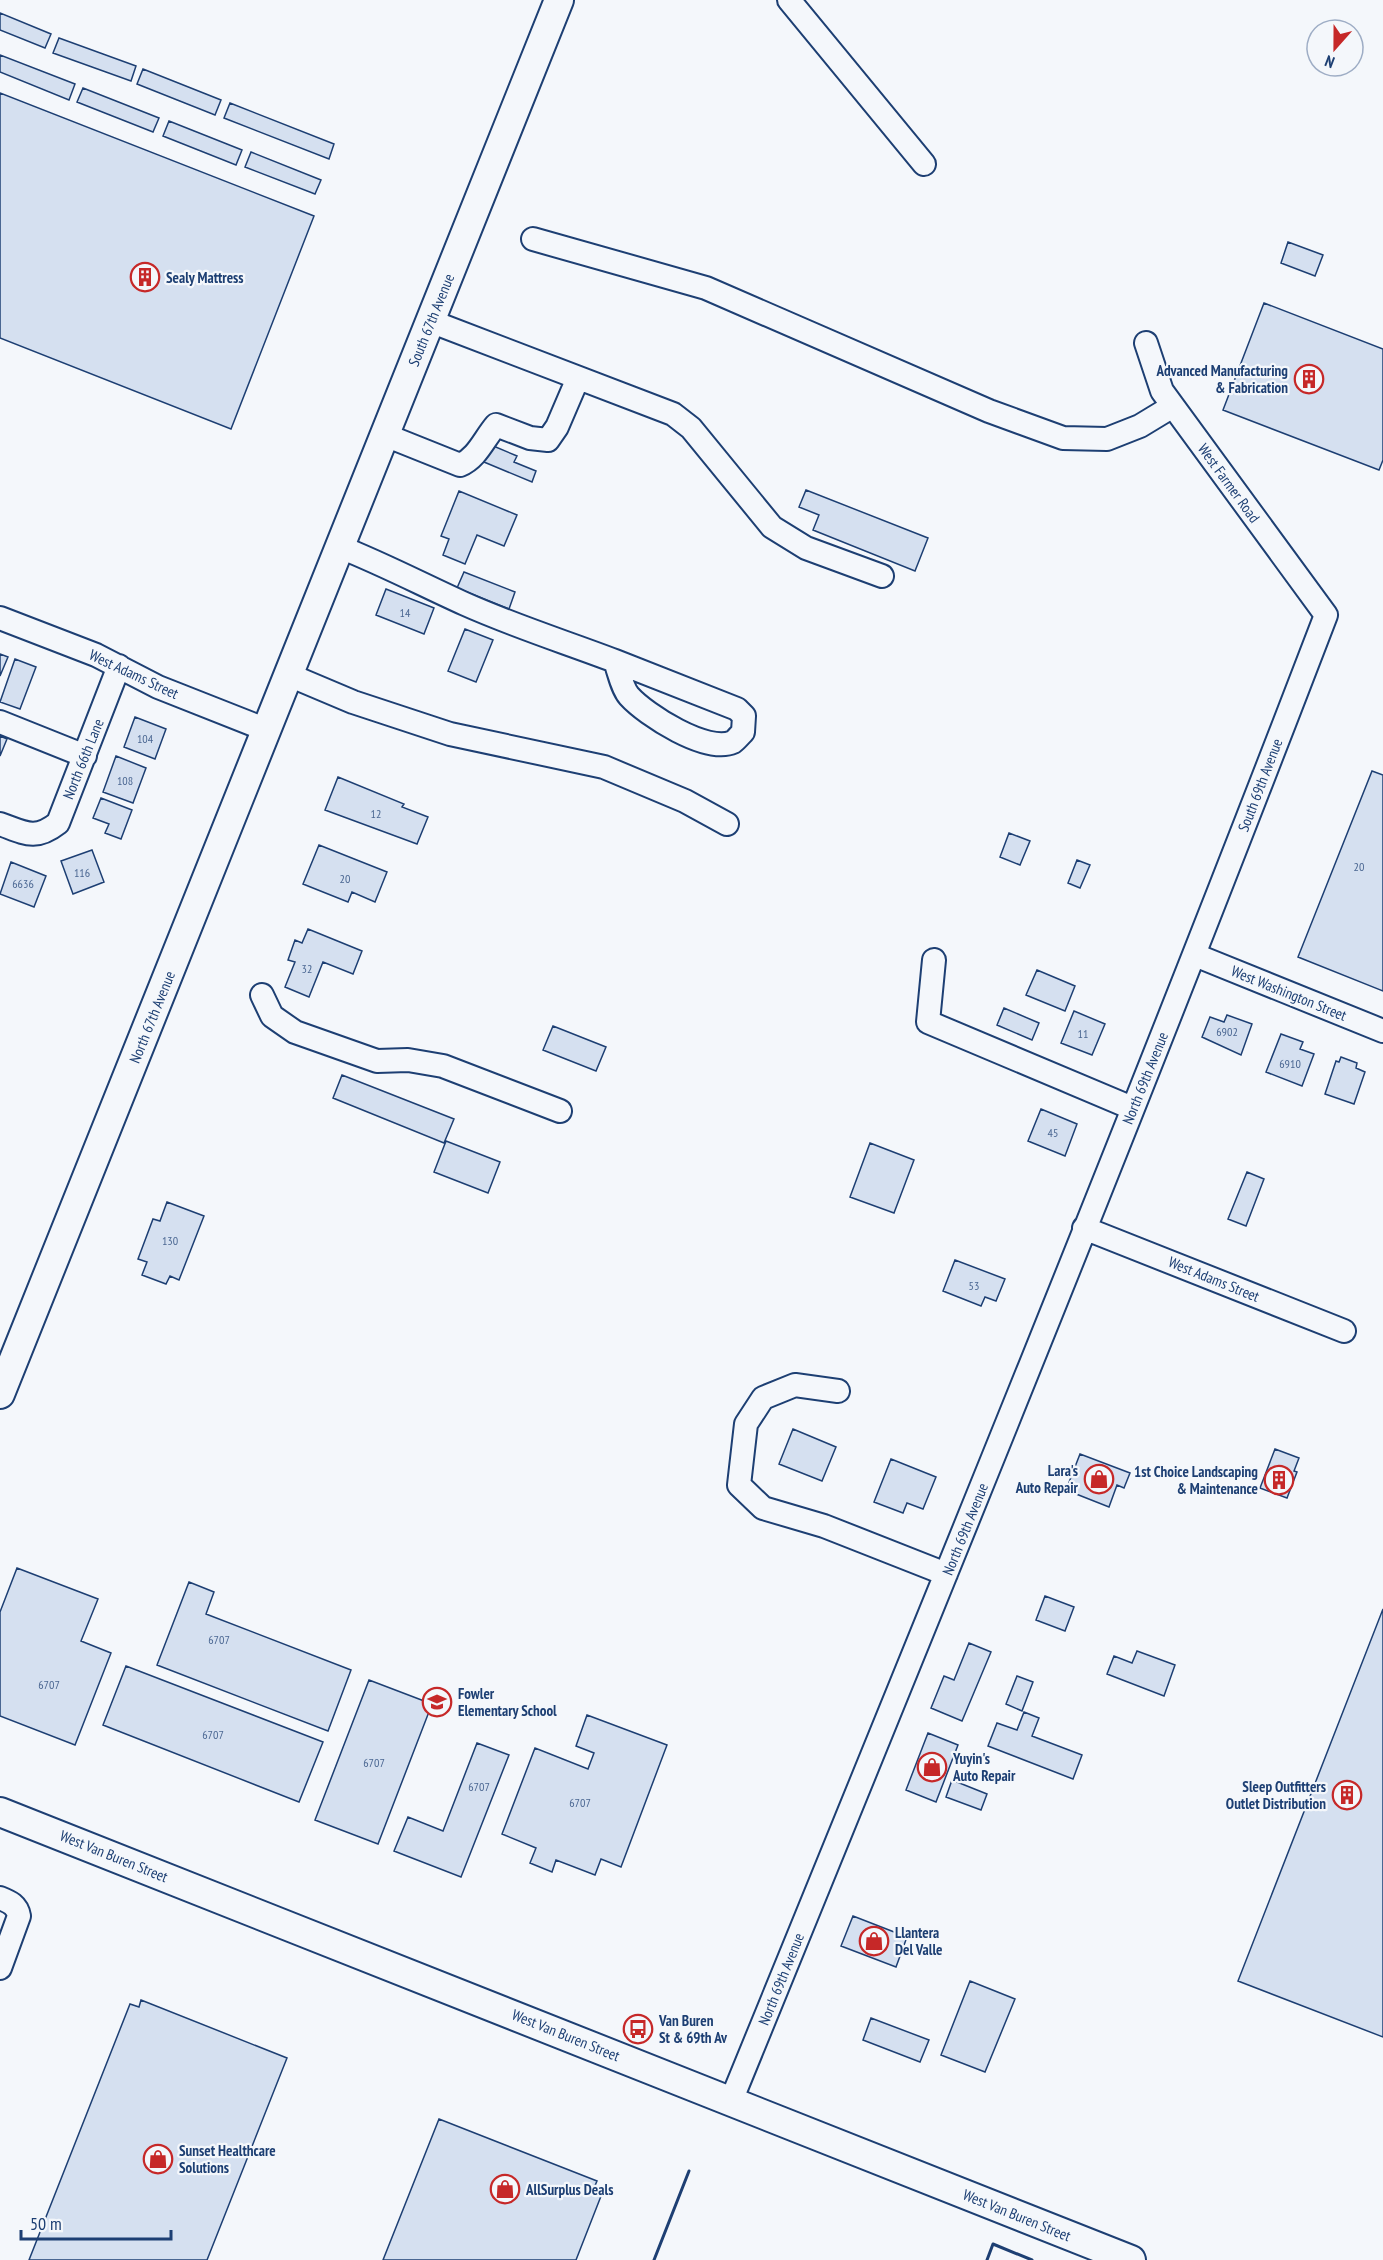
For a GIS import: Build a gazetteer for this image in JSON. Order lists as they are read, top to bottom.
{
  "streets": {
    "main road": ["South 67th Avenue", "North 67th Avenue", "West Van Buren Street"],
    "street": [
      "West Farmer Road",
      "West Adams Street",
      "North 66th Lane",
      "South 69th Avenue",
      "West Washington Street",
      "North 69th Avenue"
    ]
  },
  "crossings": [
    ["South 67th Avenue", "North 67th Avenue"],
    ["West Farmer Road", "South 69th Avenue"],
    ["West Adams Street", "North 66th Lane"],
    ["West Adams Street", "North 67th Avenue"],
    ["West Adams Street", "North 69th Avenue"],
    ["South 69th Avenue", "West Washington Street"],
    ["South 69th Avenue", "North 69th Avenue"],
    ["West Washington Street", "North 69th Avenue"],
    ["North 69th Avenue", "West Van Buren Street"]
  ],
  "places": {
    "building": [
      "Sealy Mattress",
      "Advanced Manufacturing & Fabrication",
      "1st Choice Landscaping & Maintenance",
      "Sleep Outfitters Outlet Distribution"
    ],
    "shop": [
      "Lara's Auto Repair",
      "Yuyin's Auto Repair",
      "Llantera Del Valle",
      "Sunset Healthcare Solutions",
      "AllSurplus Deals"
    ],
    "school or university": ["Fowler Elementary School"],
    "bus stop": ["Van Buren St & 69th Av"]
  },
  "house_numbers": [
    "14",
    "104",
    "108",
    "12",
    "20",
    "116",
    "20",
    "6636",
    "32",
    "6902",
    "11",
    "6910",
    "45",
    "130",
    "53",
    "6707",
    "6707",
    "6707",
    "6707",
    "6707",
    "6707"
  ],
  "scale_bar": "50 m",
  "north": "bottom"
}
